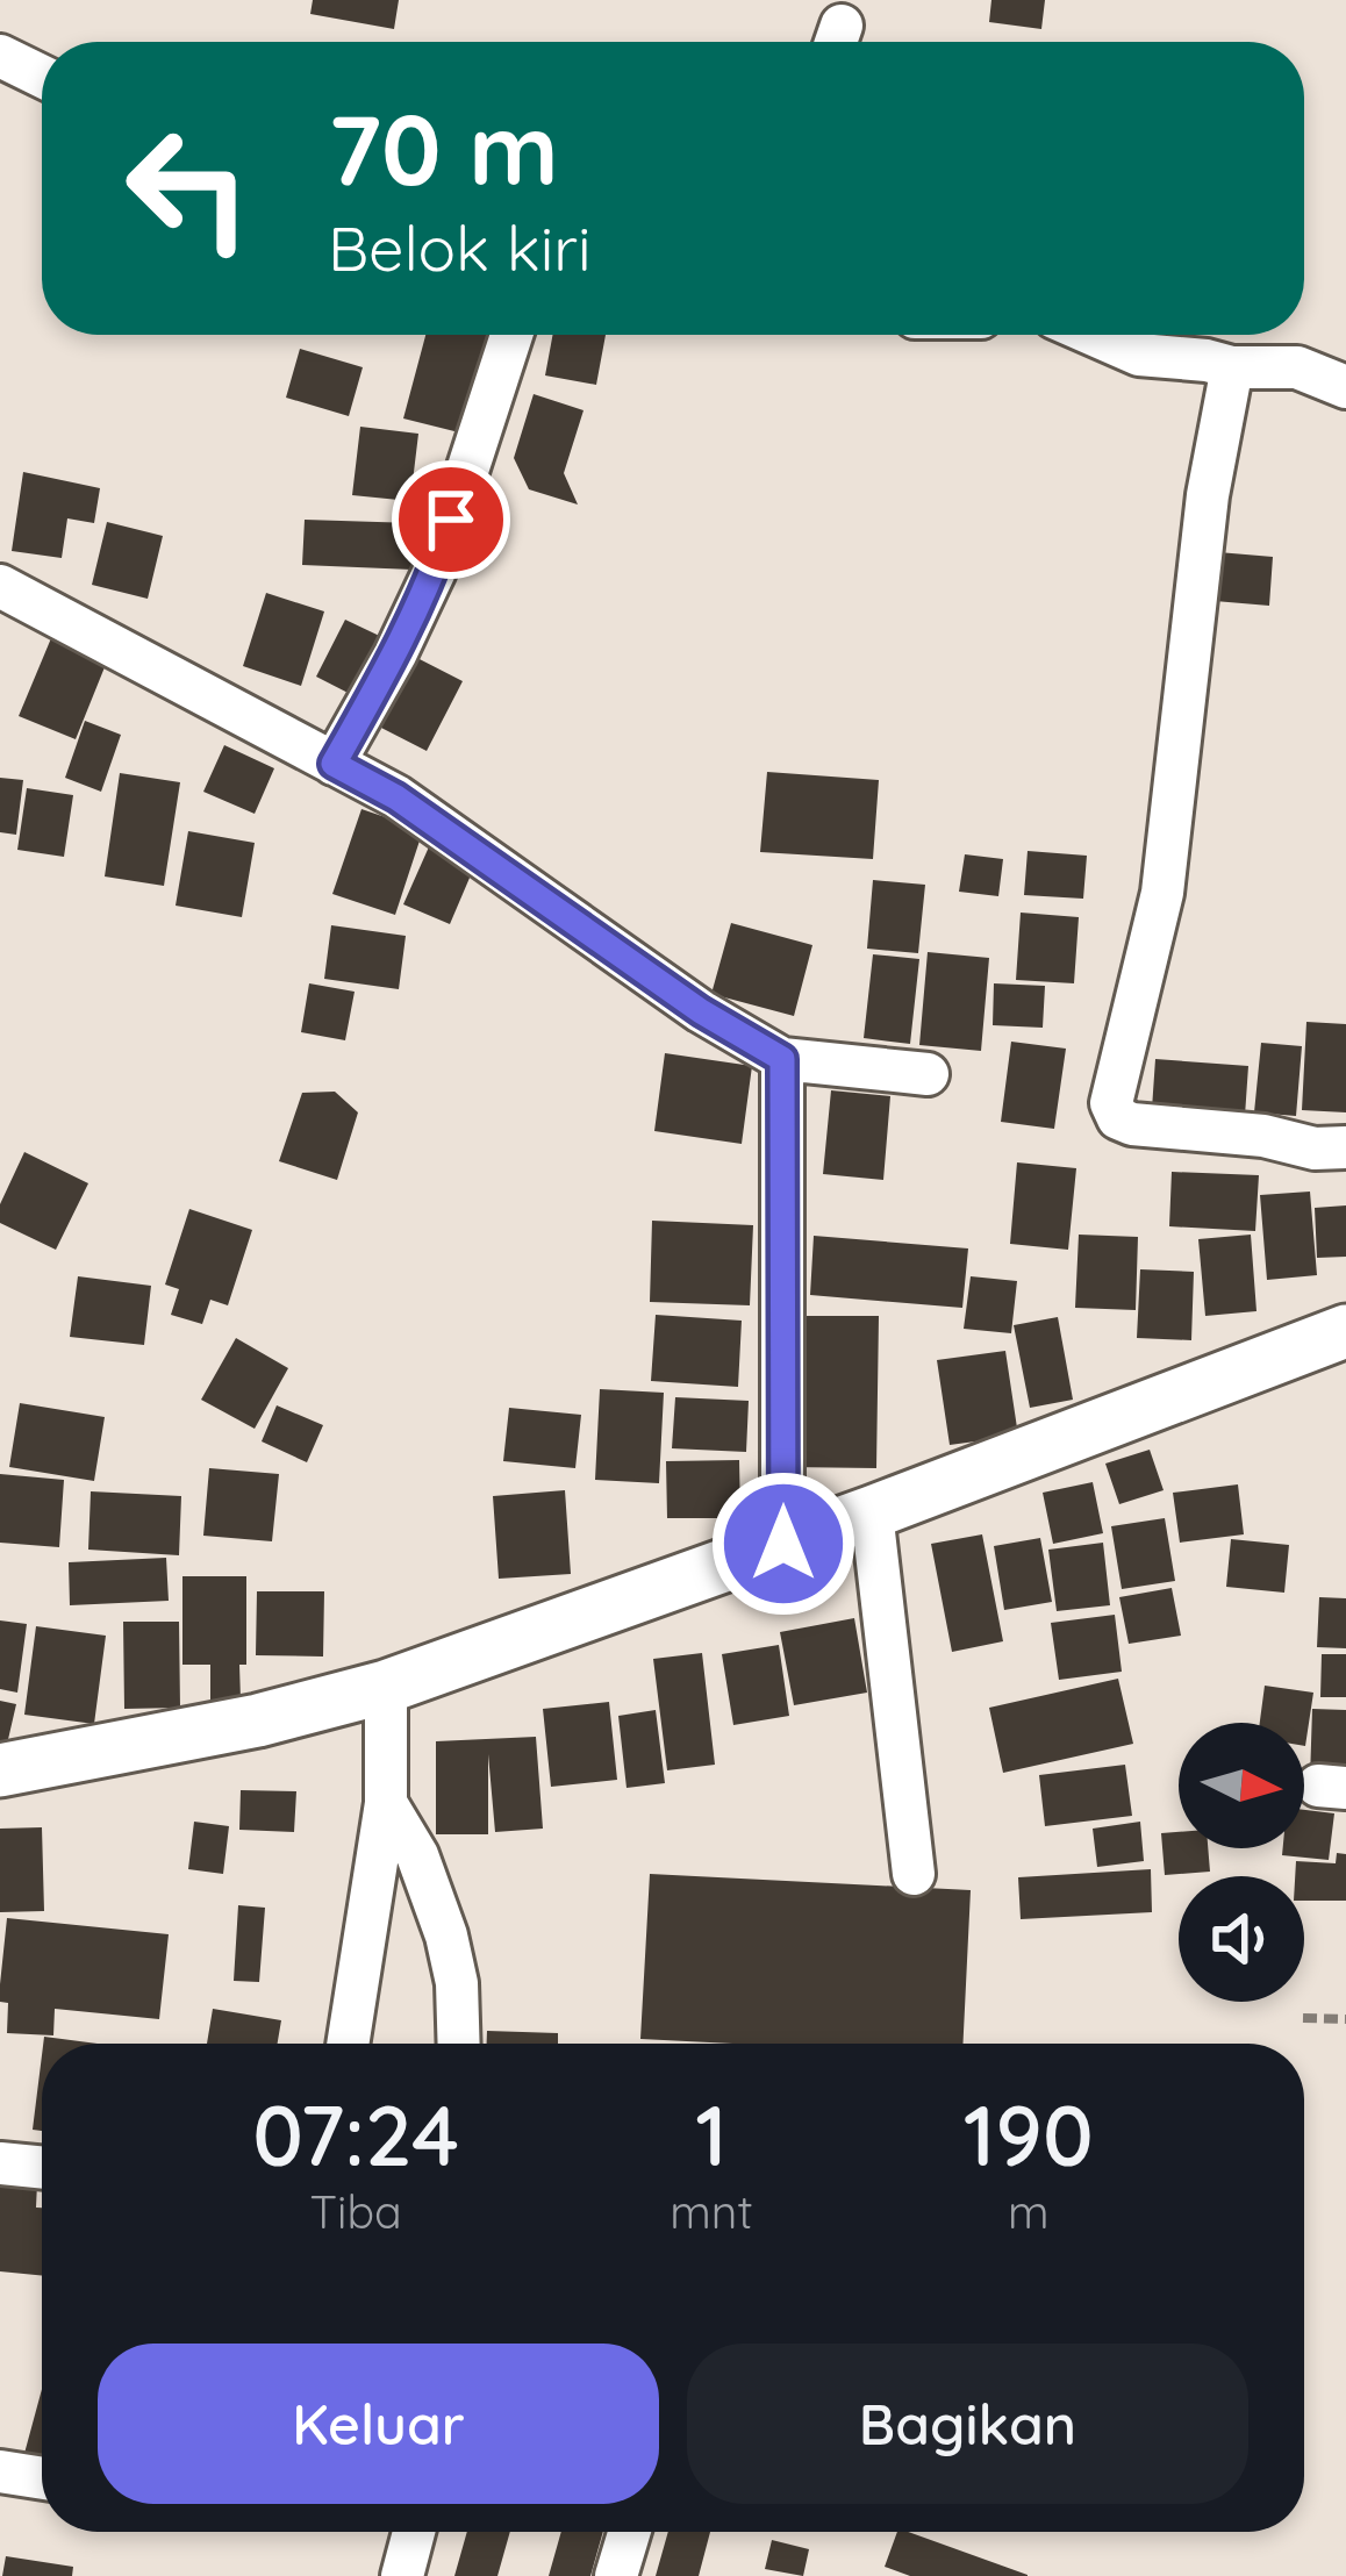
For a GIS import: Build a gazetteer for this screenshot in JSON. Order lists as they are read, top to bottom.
{
  "north": "right",
  "page": {
    "turn": ["70 m", "Belok kiri"],
    "eta": [
      "07:24",
      "Tiba",
      "1",
      "mnt",
      "190",
      "m"
    ],
    "buttons": ["Keluar", "Bagikan"]
  }
}
